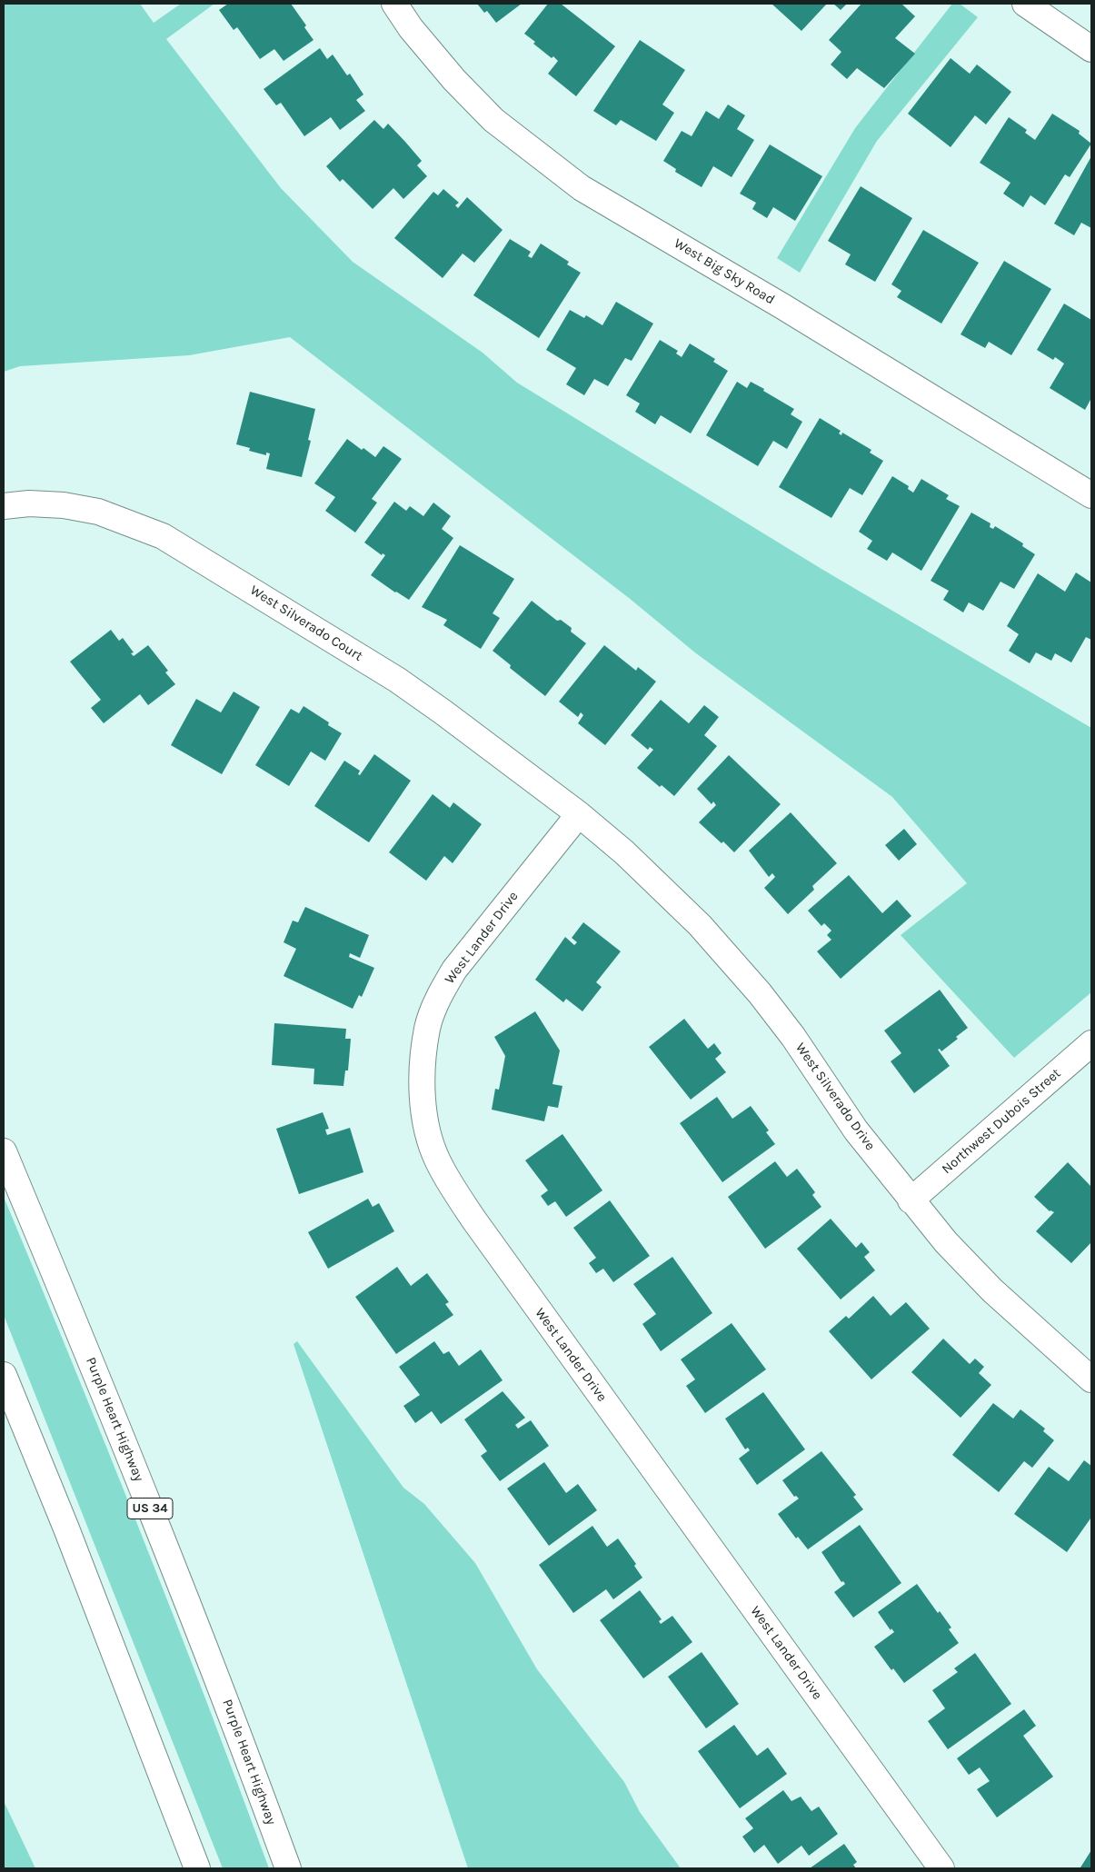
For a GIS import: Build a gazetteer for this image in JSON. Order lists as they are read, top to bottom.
{
  "streets": {
    "street": [
      "West Big Sky Road",
      "West Silverado Court",
      "West Lander Drive",
      "West Silverado Drive",
      "Northwest Dubois Street",
      "Purple Heart Highway",
      "US 34"
    ]
  },
  "crossings": [
    ["West Silverado Court", "West Lander Drive"],
    ["West Silverado Court", "West Silverado Drive"],
    ["West Lander Drive", "West Silverado Drive"],
    ["West Silverado Drive", "Northwest Dubois Street"]
  ]
}
